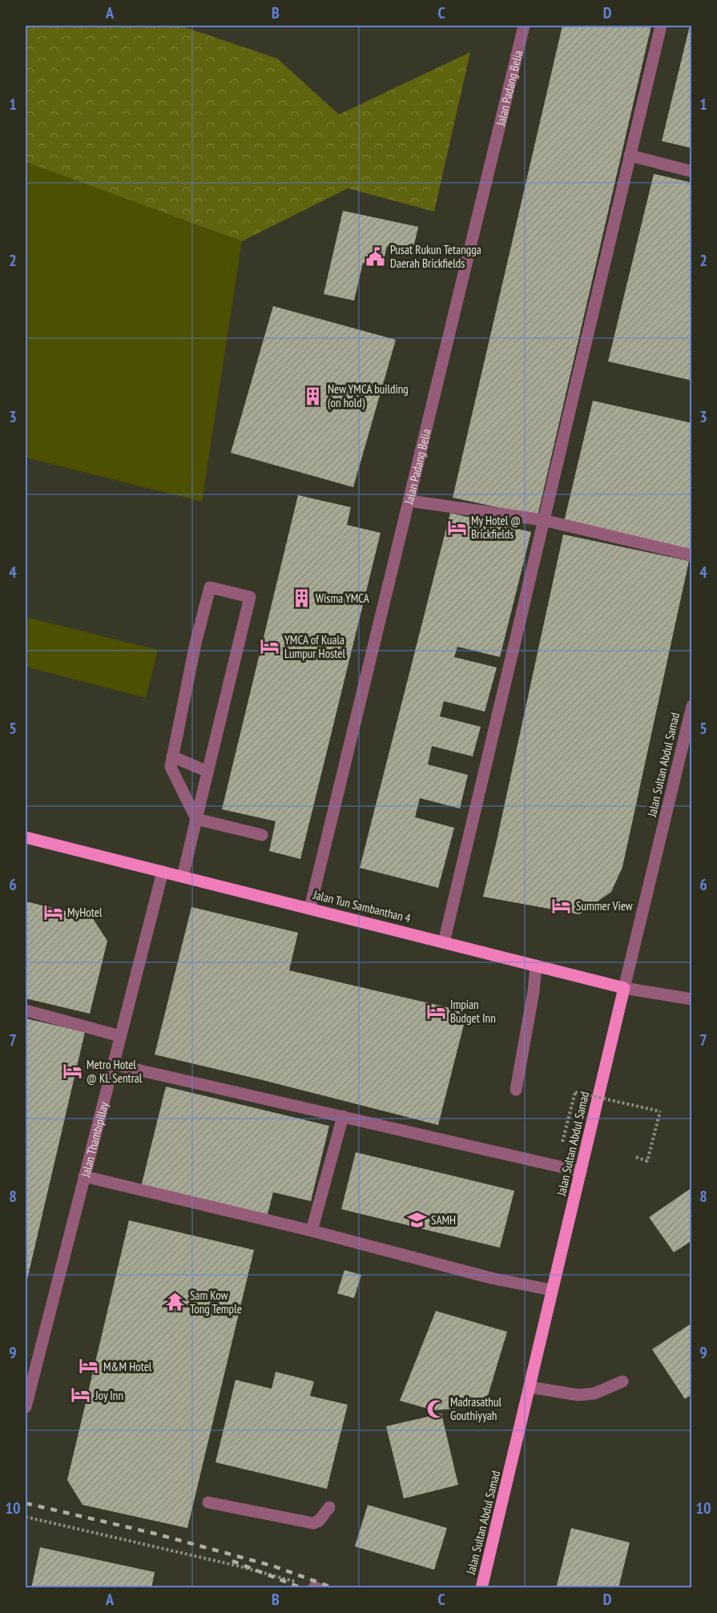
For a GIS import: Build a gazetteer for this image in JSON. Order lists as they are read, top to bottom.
{
  "streets": {
    "main road": ["Jalan Sultan Abdul Samad", "Jalan Tun Sambanthan 4"],
    "street": ["Jalan Padang Belia", "Jalan Thambipillay"]
  },
  "crossings": [
    ["Jalan Padang Belia", "Jalan Tun Sambanthan 4"],
    ["Jalan Sultan Abdul Samad", "Jalan Tun Sambanthan 4"],
    ["Jalan Tun Sambanthan 4", "Jalan Thambipillay"]
  ],
  "places": {
    "public building": ["Pusat Rukun Tetangga Daerah Brickfields"],
    "building": ["New YMCA building (on hold)", "Wisma YMCA"],
    "hotel": [
      "My Hotel @ Brickfields",
      "YMCA of Kuala Lumpur Hostel",
      "Summer View",
      "MyHotel",
      "Impian Budget Inn",
      "Metro Hotel @ KL Sentral",
      "M&M Hotel",
      "Joy Inn"
    ],
    "school or university": ["SAMH"],
    "temple": ["Sam Kow Tong Temple"],
    "mosque": ["Madrasathul Gouthiyyah"]
  },
  "grid": {
    "columns": [
      "A",
      "B",
      "C",
      "D"
    ],
    "rows": [
      "1",
      "2",
      "3",
      "4",
      "5",
      "6",
      "7",
      "8",
      "9",
      "10"
    ]
  }
}
